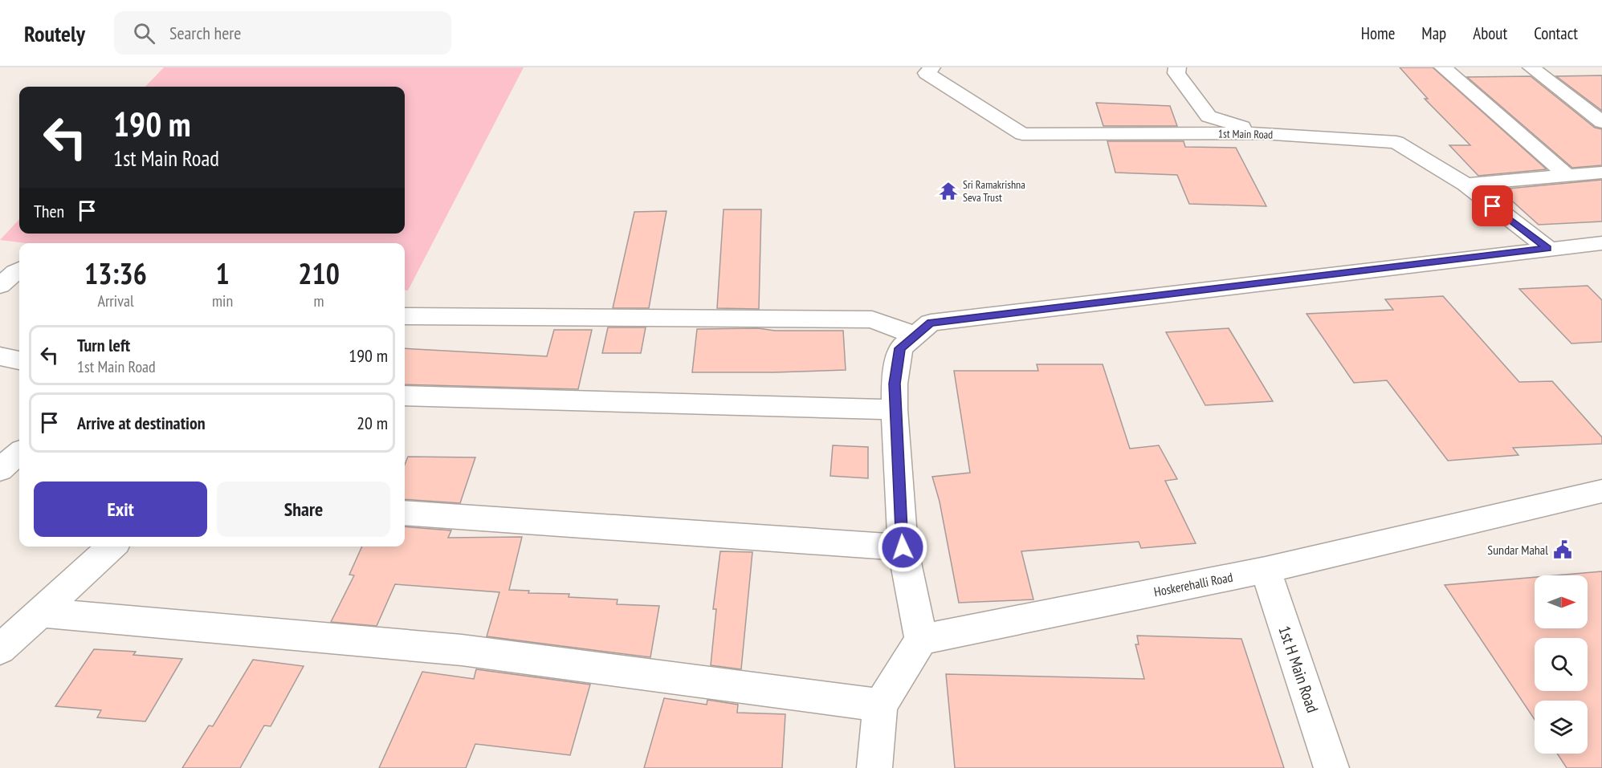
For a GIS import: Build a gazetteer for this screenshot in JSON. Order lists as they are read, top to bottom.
{
  "streets": {
    "street": ["1st Main Road", "Hoskerehalli Road", "1st H Main Road"]
  },
  "crossings": [
    ["Hoskerehalli Road", "1st H Main Road"]
  ],
  "places": {
    "temple": ["Sri Ramakrishna Seva Trust"],
    "public building": ["Sundar Mahal"]
  },
  "north": "right",
  "page": {
    "header": "Routely",
    "search": "Search here",
    "nav": [
      "Home",
      "Map",
      "About",
      "Contact"
    ],
    "turn": ["190 m", "1st Main Road"],
    "then": "Then",
    "eta": [
      "13:36",
      "Arrival",
      "1",
      "min",
      "210",
      "m"
    ],
    "list": [
      {
        "name": "Turn left",
        "note": "1st Main Road",
        "value": "190 m"
      },
      {
        "name": "Arrive at destination",
        "value": "20 m"
      }
    ],
    "buttons": ["Exit", "Share"]
  }
}
